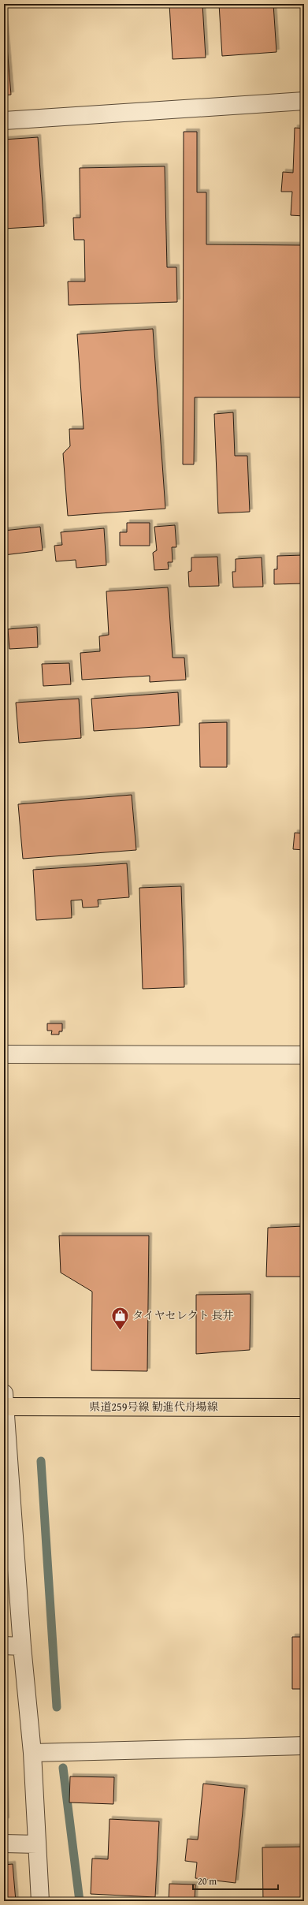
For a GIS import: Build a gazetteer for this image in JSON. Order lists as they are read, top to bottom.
{
  "streets": {
    "main road": ["県道259号線 勧進代舟場線"]
  },
  "places": {
    "shop": ["タイヤセレクト 長井"]
  },
  "scale_bar": "20 m"
}
